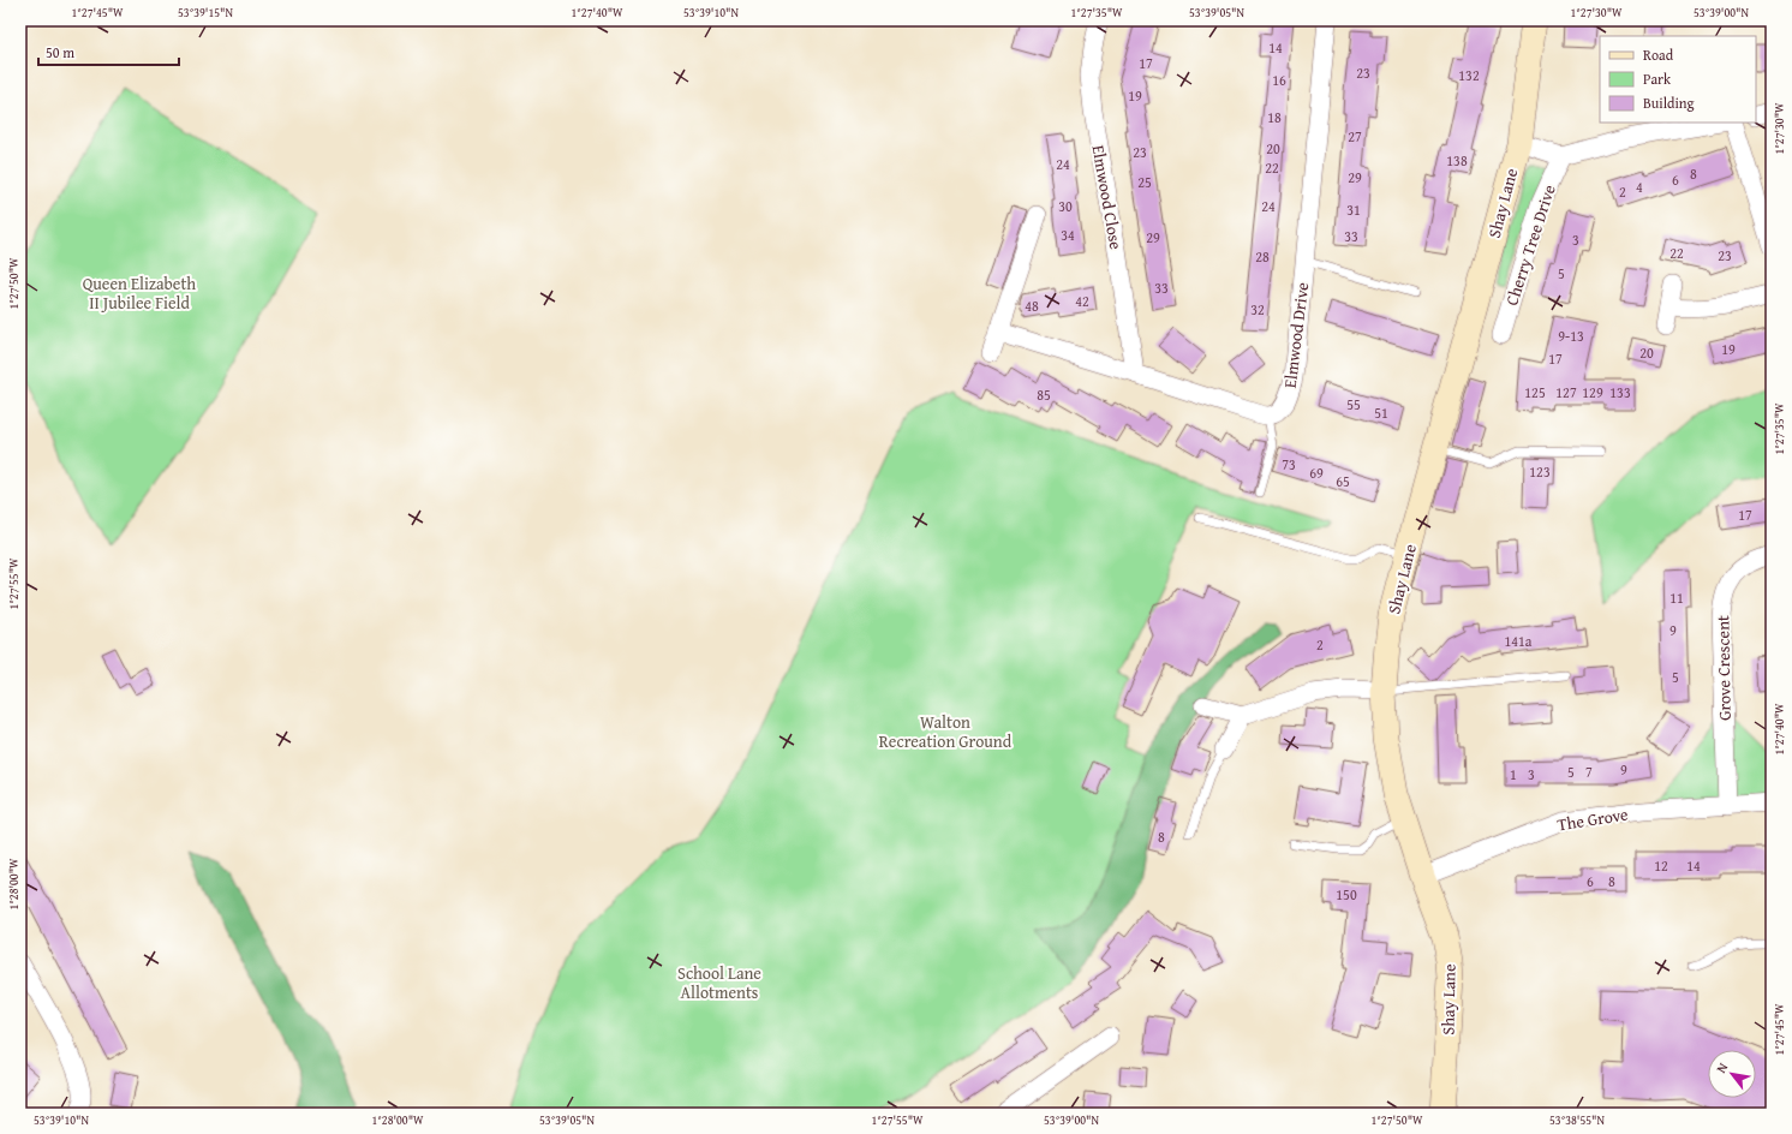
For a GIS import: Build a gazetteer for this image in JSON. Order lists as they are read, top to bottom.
{
  "streets": {
    "main road": ["Shay Lane"],
    "street": [
      "Elmwood Close",
      "Cherry Tree Drive",
      "Elmwood Drive",
      "Grove Crescent",
      "The Grove"
    ]
  },
  "crossings": [
    ["Shay Lane", "The Grove"],
    ["Grove Crescent", "The Grove"]
  ],
  "parks": ["Queen Elizabeth II Jubilee Field", "Walton Recreation Ground", "School Lane Allotments"],
  "house_numbers": [
    "14",
    "17",
    "23",
    "132",
    "16",
    "19",
    "18",
    "27",
    "20",
    "23",
    "138",
    "24",
    "22",
    "8",
    "29",
    "6",
    "25",
    "4",
    "2",
    "30",
    "24",
    "31",
    "34",
    "33",
    "29",
    "3",
    "22",
    "23",
    "28",
    "5",
    "33",
    "42",
    "48",
    "32",
    "9-13",
    "19",
    "20",
    "17",
    "125",
    "127",
    "129",
    "133",
    "85",
    "55",
    "51",
    "73",
    "123",
    "69",
    "65",
    "17",
    "11",
    "9",
    "141a",
    "2",
    "5",
    "9",
    "5",
    "7",
    "1",
    "3",
    "8",
    "12",
    "14",
    "6",
    "8",
    "150"
  ],
  "legend": ["Road", "Park", "Building"],
  "scale_bar": "50 m",
  "north": "top left",
  "coordinates": [
    "1°27'45\"W",
    "53°39'15\"N",
    "1°27'40\"W",
    "53°39'10\"N",
    "1°27'35\"W",
    "53°39'05\"N",
    "1°27'30\"W",
    "53°39'00\"N",
    "1°27'50\"W",
    "1°27'55\"W",
    "1°28'00\"W",
    "53°38'55\"N"
  ]
}
